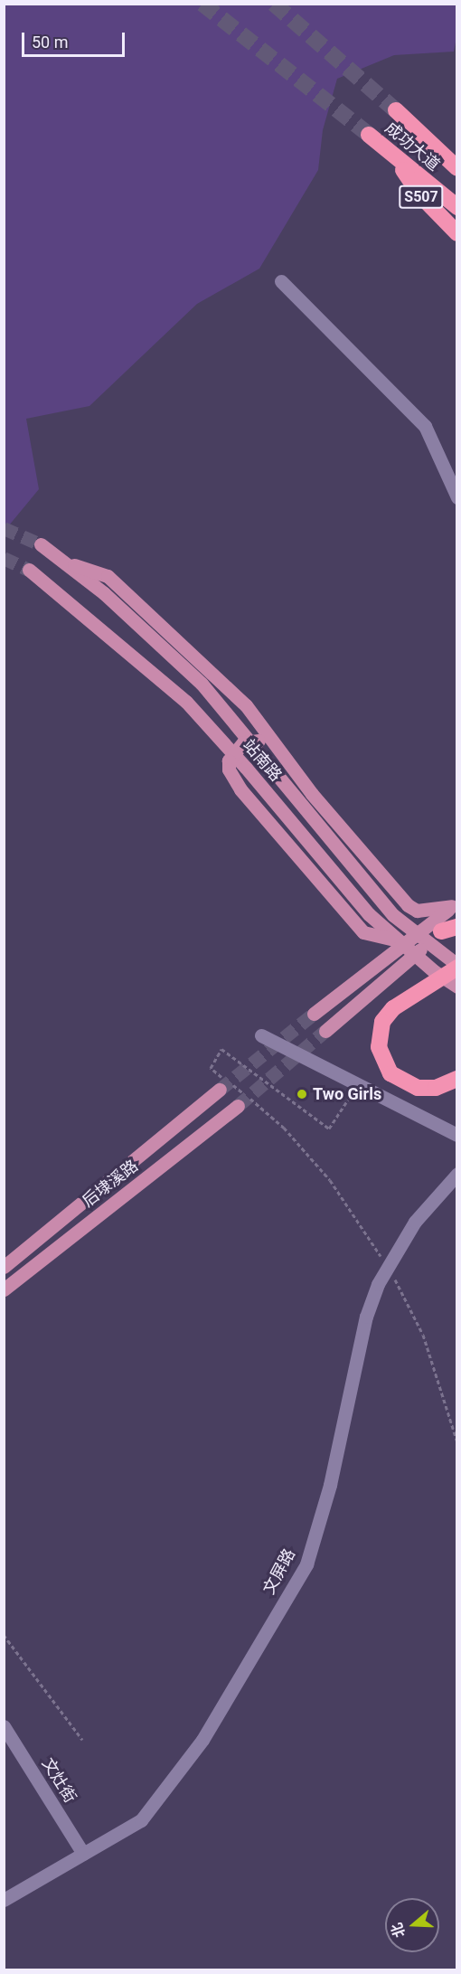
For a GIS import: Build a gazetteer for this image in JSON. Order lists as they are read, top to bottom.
{
  "streets": {
    "highway": ["成功大道", "S507"],
    "main road": ["站南路", "后埭溪路"],
    "street": ["文屏路", "文灶街"]
  },
  "crossings": [
    ["成功大道", "S507"],
    ["文屏路", "文灶街"]
  ],
  "places": ["Two Girls"],
  "scale_bar": "50 m",
  "north": "left"
}
